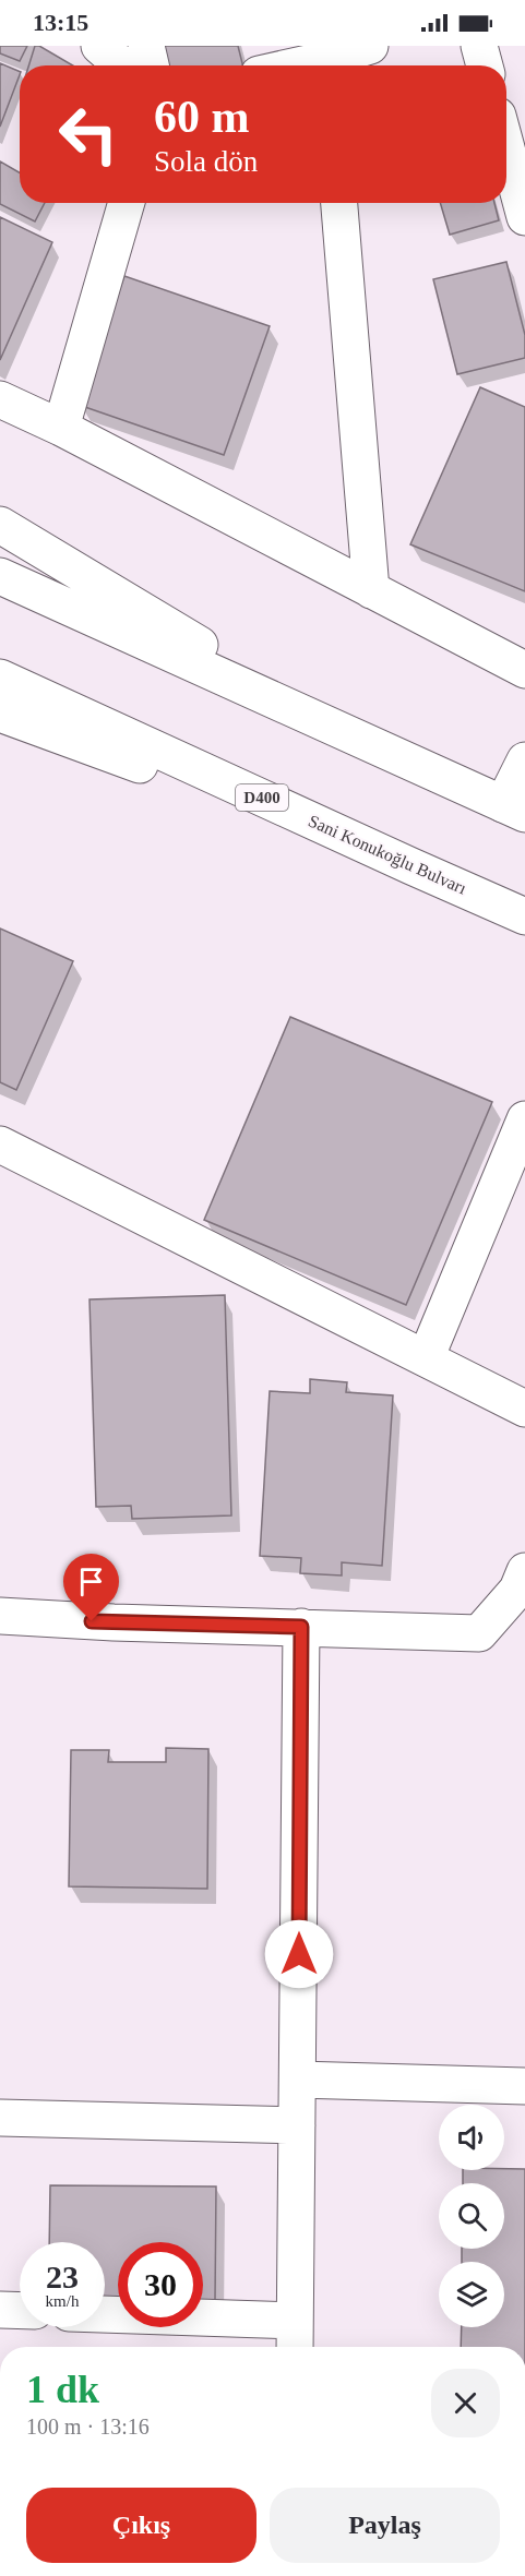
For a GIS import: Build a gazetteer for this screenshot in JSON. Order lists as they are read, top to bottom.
{
  "streets": {
    "main road": ["D400", "Sani Konukoğlu Bulvarı"]
  },
  "page": {
    "status": "13:15",
    "turn": ["60 m", "Sola dön"],
    "speed": "23 km/h",
    "limit": "30",
    "heading": ["1 dk", "100 m · 13:16"],
    "buttons": ["Çıkış", "Paylaş"]
  }
}
